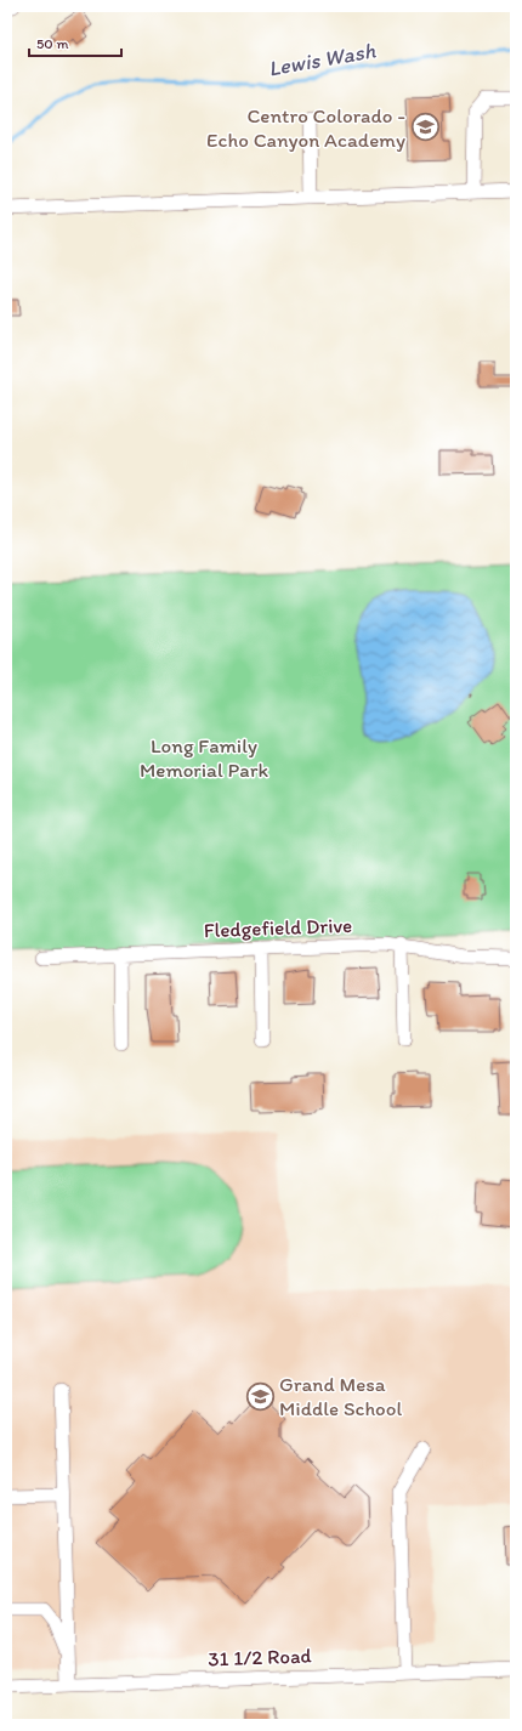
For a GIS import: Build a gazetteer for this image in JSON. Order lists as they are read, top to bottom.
{
  "streets": {
    "street": ["Fledgefield Drive", "31 1/2 Road"]
  },
  "water": ["Lewis Wash"],
  "parks": ["Long Family Memorial Park"],
  "places": {
    "school or university": ["Centro Colorado - Echo Canyon Academy", "Grand Mesa Middle School"]
  },
  "scale_bar": "50 m"
}
